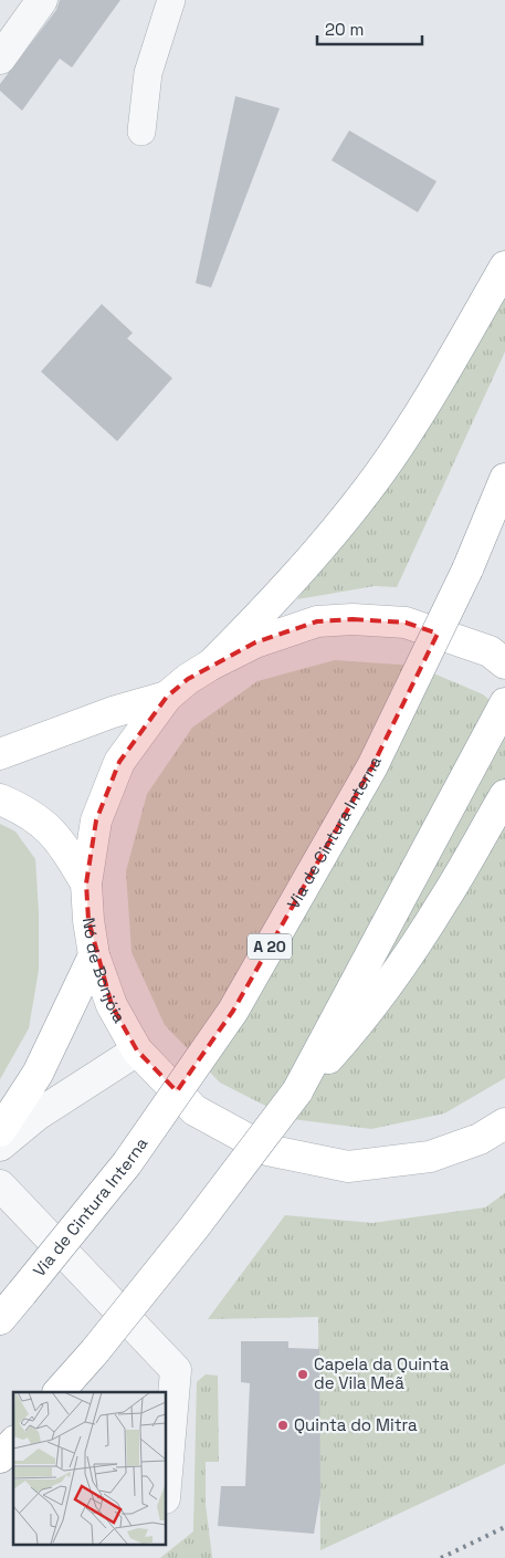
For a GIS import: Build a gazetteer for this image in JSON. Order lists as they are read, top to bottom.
{
  "streets": {
    "main road": ["Via de Cintura Interna", "A 20", "Nó de Bonjóia"]
  },
  "places": ["Capela da Quinta de Vila Meã", "Quinta do Mitra"],
  "scale_bar": "20 m"
}
